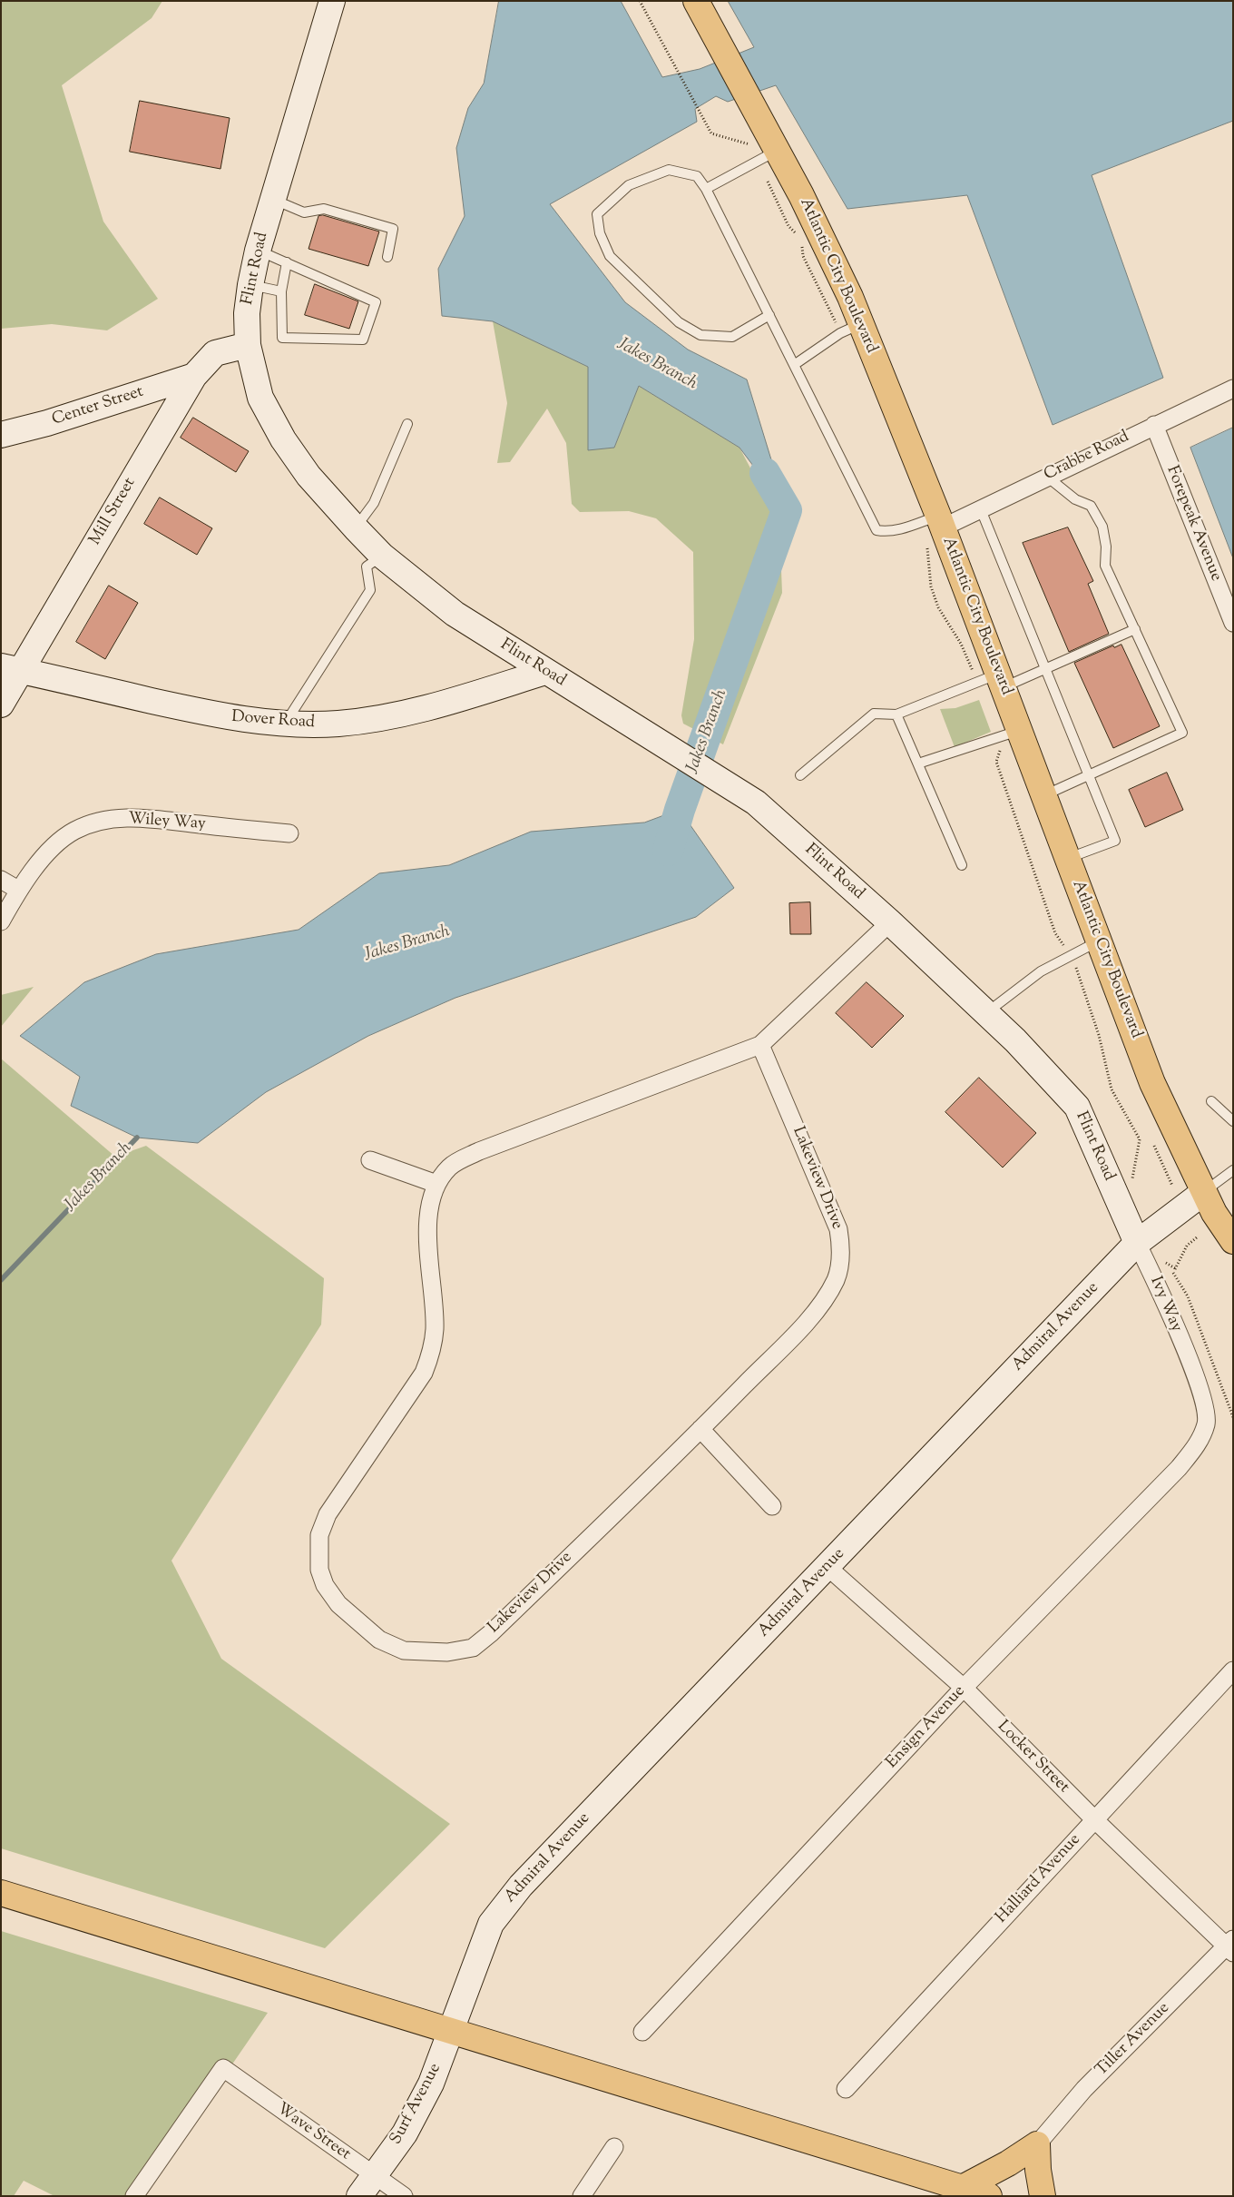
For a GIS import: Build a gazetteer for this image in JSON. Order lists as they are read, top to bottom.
{
  "streets": {
    "main road": ["Atlantic City Boulevard"],
    "street": [
      "Flint Road",
      "Center Street",
      "Crabbe Road",
      "Mill Street",
      "Forepeak Avenue",
      "Dover Road",
      "Wiley Way",
      "Lakeview Drive",
      "Ivy Way",
      "Admiral Avenue",
      "Ensign Avenue",
      "Locker Street",
      "Halliard Avenue",
      "Tiller Avenue",
      "Surf Avenue",
      "Wave Street"
    ]
  },
  "crossings": [
    ["Flint Road", "Mill Street"],
    ["Flint Road", "Dover Road"],
    ["Flint Road", "Lakeview Drive"],
    ["Flint Road", "Ivy Way"],
    ["Atlantic City Boulevard", "Crabbe Road"],
    ["Atlantic City Boulevard", "Admiral Avenue"],
    ["Center Street", "Mill Street"],
    ["Crabbe Road", "Forepeak Avenue"],
    ["Mill Street", "Dover Road"],
    ["Ivy Way", "Admiral Avenue"],
    ["Ivy Way", "Ensign Avenue"],
    ["Admiral Avenue", "Locker Street"],
    ["Admiral Avenue", "Surf Avenue"],
    ["Ensign Avenue", "Locker Street"],
    ["Locker Street", "Halliard Avenue"],
    ["Locker Street", "Tiller Avenue"],
    ["Surf Avenue", "Wave Street"]
  ],
  "water": ["Jakes Branch"]
}
